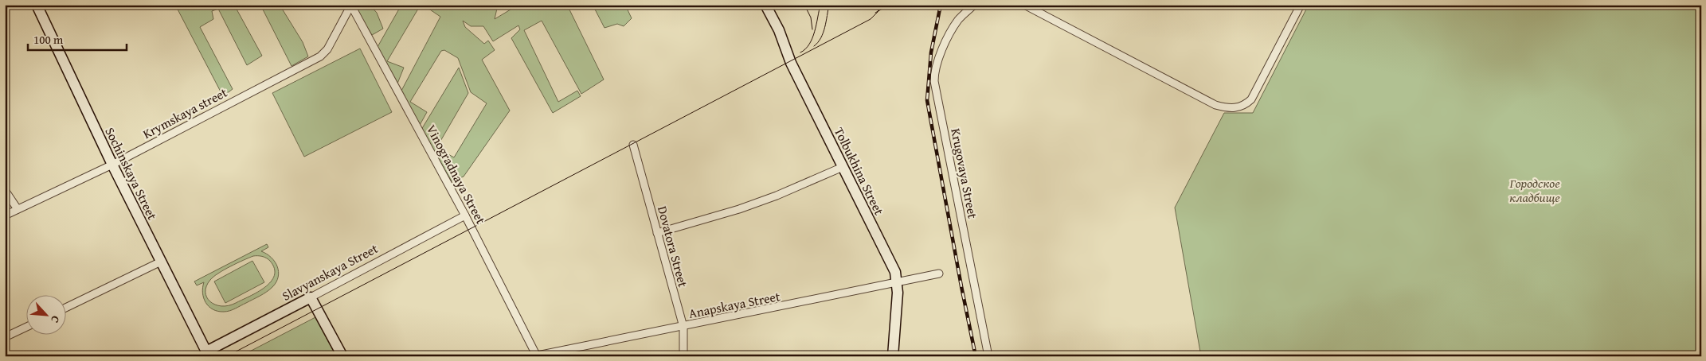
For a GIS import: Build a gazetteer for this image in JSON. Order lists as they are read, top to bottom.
{
  "streets": {
    "street": [
      "Krymskaya street",
      "Tolbukhina Street",
      "Sochinskaya Street",
      "Krugovaya Street",
      "Vinogradnaya Street",
      "Dovatora Street",
      "Slavyanskaya Street",
      "Anapskaya Street"
    ]
  },
  "crossings": [
    ["Krymskaya street", "Sochinskaya Street"],
    ["Krymskaya street", "Vinogradnaya Street"],
    ["Tolbukhina Street", "Anapskaya Street"],
    ["Sochinskaya Street", "Slavyanskaya Street"],
    ["Vinogradnaya Street", "Slavyanskaya Street"],
    ["Vinogradnaya Street", "Anapskaya Street"],
    ["Dovatora Street", "Anapskaya Street"]
  ],
  "parks": ["Городское кладбище"],
  "scale_bar": "100 m",
  "north": "bottom right"
}
